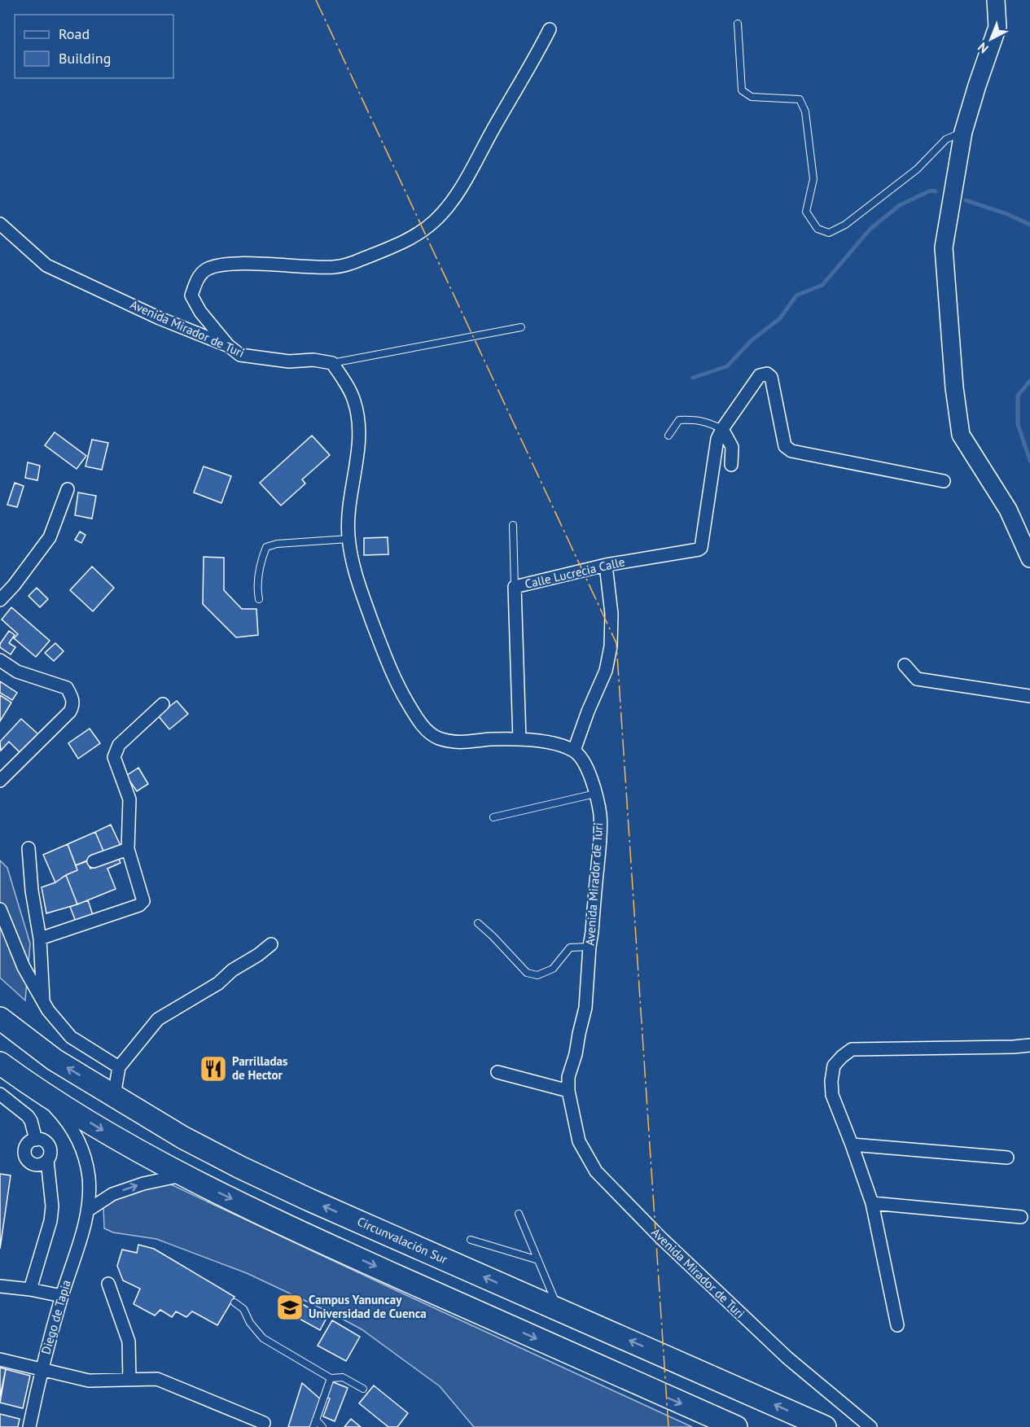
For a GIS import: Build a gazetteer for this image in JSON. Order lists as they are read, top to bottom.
{
  "streets": {
    "highway": ["Circunvalación Sur"],
    "street": ["Avenida Mirador de Turi", "Calle Lucrecia Calle", "Diego de Tapia"]
  },
  "places": {
    "restaurant": ["Parrilladas de Hector"],
    "school or university": ["Campus Yanuncay Universidad de Cuenca"]
  },
  "legend": ["Road", "Building"],
  "north": "bottom left"
}
